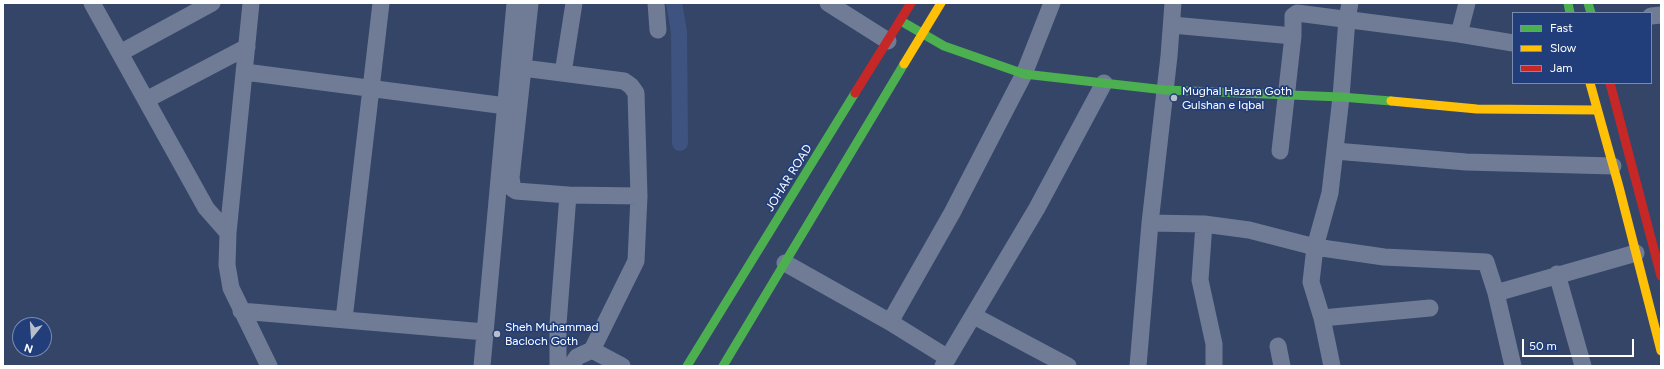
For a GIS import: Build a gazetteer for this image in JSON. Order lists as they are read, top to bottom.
{
  "streets": {
    "street": ["JOHAR ROAD"]
  },
  "places": ["Mughal Hazara Goth Gulshan e Iqbal", "Sheh Muhammad Bacloch Goth"],
  "legend": ["Fast", "Slow", "Jam"],
  "scale_bar": "50 m",
  "north": "bottom"
}
